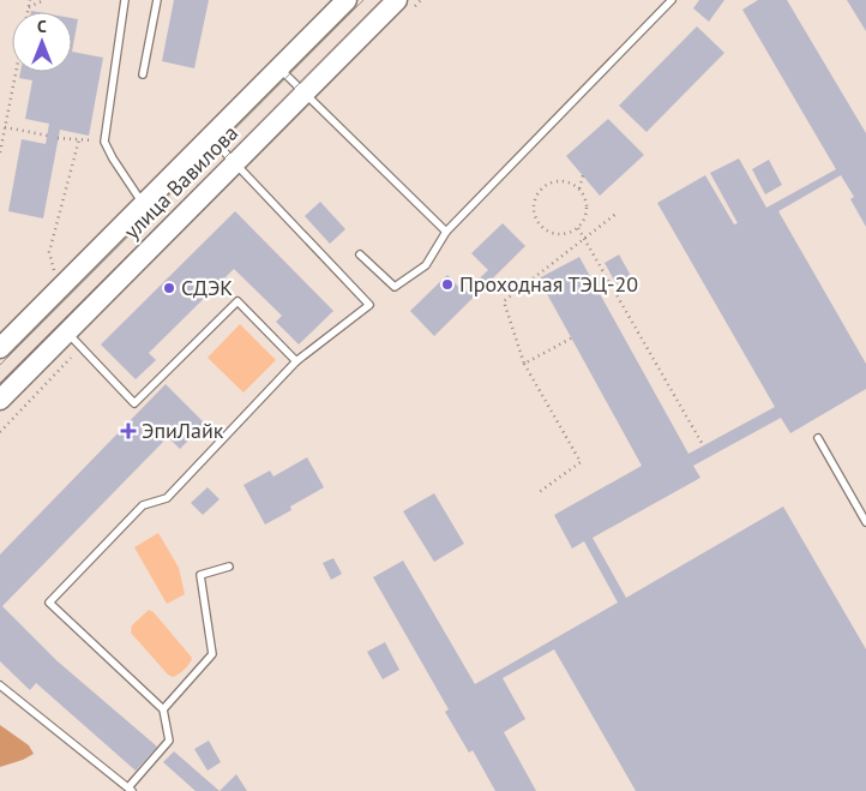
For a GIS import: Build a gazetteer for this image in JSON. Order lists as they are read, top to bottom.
{
  "streets": {
    "main road": ["улица Вавилова"]
  },
  "places": {
    "other": ["Проходная ТЭЦ-20", "СДЭК"],
    "health": ["ЭпиЛайк"]
  },
  "north": "top"
}
